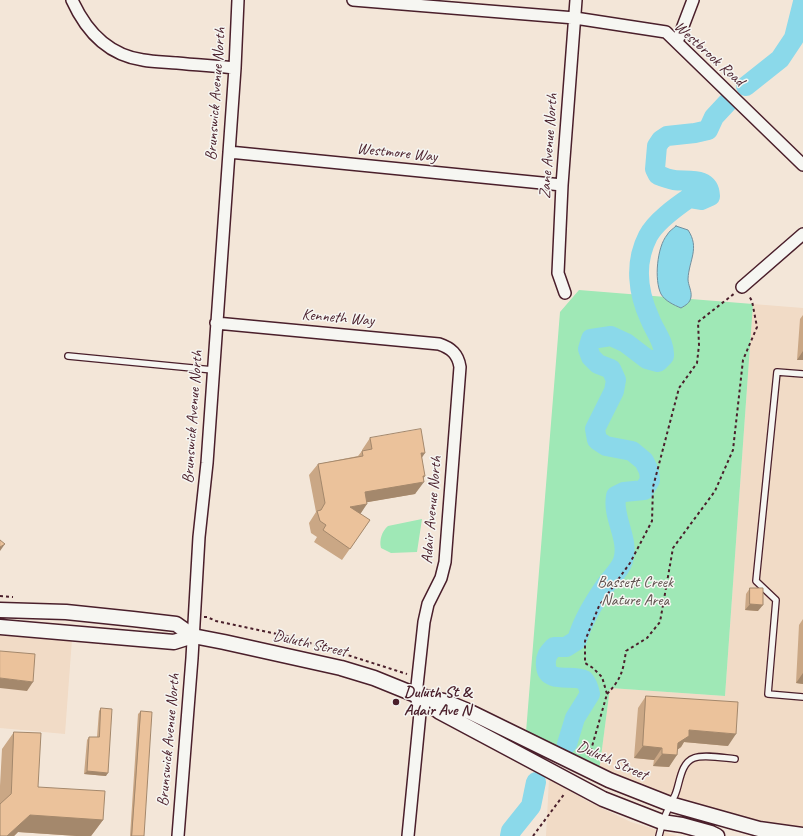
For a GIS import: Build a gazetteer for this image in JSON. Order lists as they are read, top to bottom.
{
  "streets": {
    "street": [
      "Westbrook Road",
      "Brunswick Avenue North",
      "Zane Avenue North",
      "Westmore Way",
      "Kenneth Way",
      "Adair Avenue North",
      "Duluth Street"
    ]
  },
  "crossings": [
    ["Westbrook Road", "Zane Avenue North"],
    ["Brunswick Avenue North", "Westmore Way"],
    ["Brunswick Avenue North", "Kenneth Way"],
    ["Brunswick Avenue North", "Duluth Street"],
    ["Zane Avenue North", "Westmore Way"],
    ["Kenneth Way", "Adair Avenue North"],
    ["Adair Avenue North", "Duluth Street"]
  ],
  "parks": ["Bassett Creek Nature Area"],
  "places": ["Duluth St & Adair Ave N"]
}
